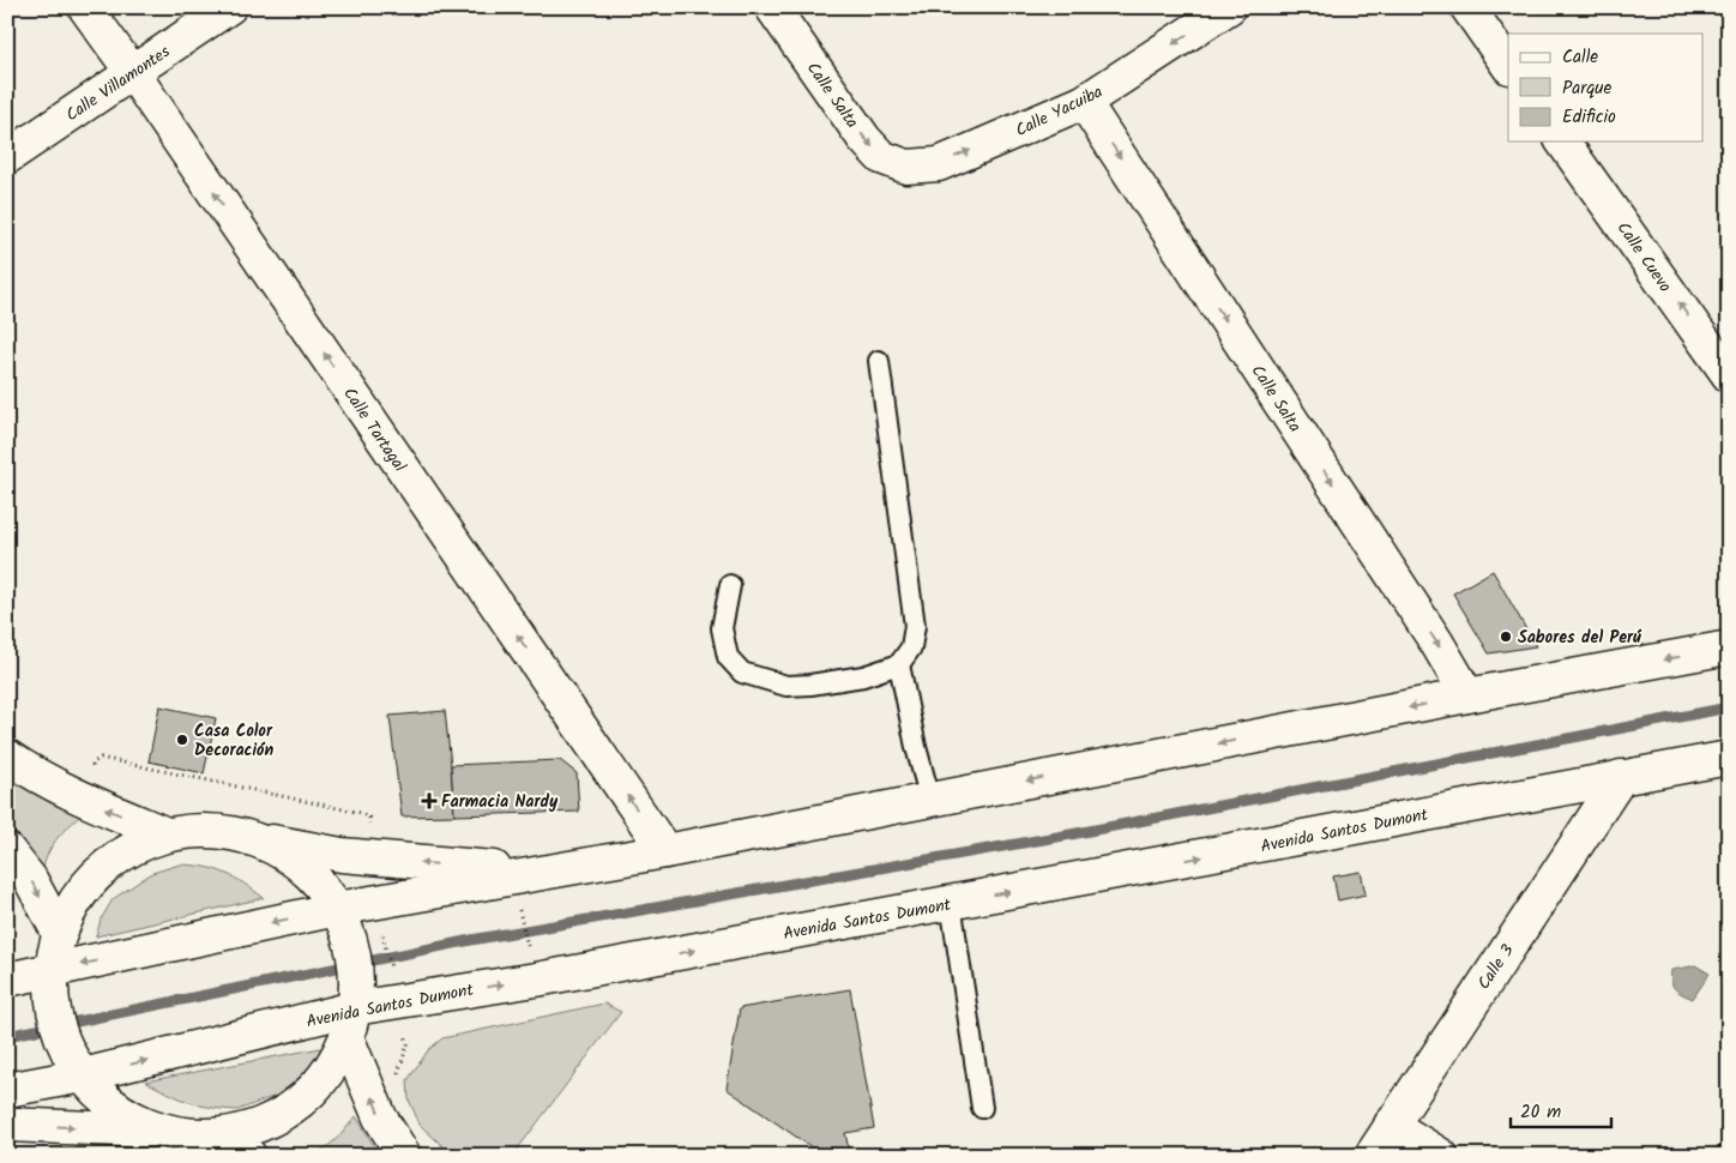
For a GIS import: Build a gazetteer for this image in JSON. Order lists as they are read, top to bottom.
{
  "streets": {
    "main road": [
      "Calle Villamontes",
      "Calle Salta",
      "Calle Yacuiba",
      "Calle Cuevo",
      "Calle Tartagal",
      "Avenida Santos Dumont",
      "Calle 3"
    ]
  },
  "crossings": [
    ["Calle Villamontes", "Calle Tartagal"],
    ["Calle Salta", "Calle Yacuiba"],
    ["Avenida Santos Dumont", "Calle 3"]
  ],
  "one_way": ["Calle Salta", "Calle Cuevo", "Calle Tartagal"],
  "places": {
    "other": ["Sabores del Perú", "Casa Color Decoración"],
    "health": ["Farmacia Nardy"]
  },
  "legend": ["Calle", "Parque", "Edificio"],
  "scale_bar": "20 m"
}
